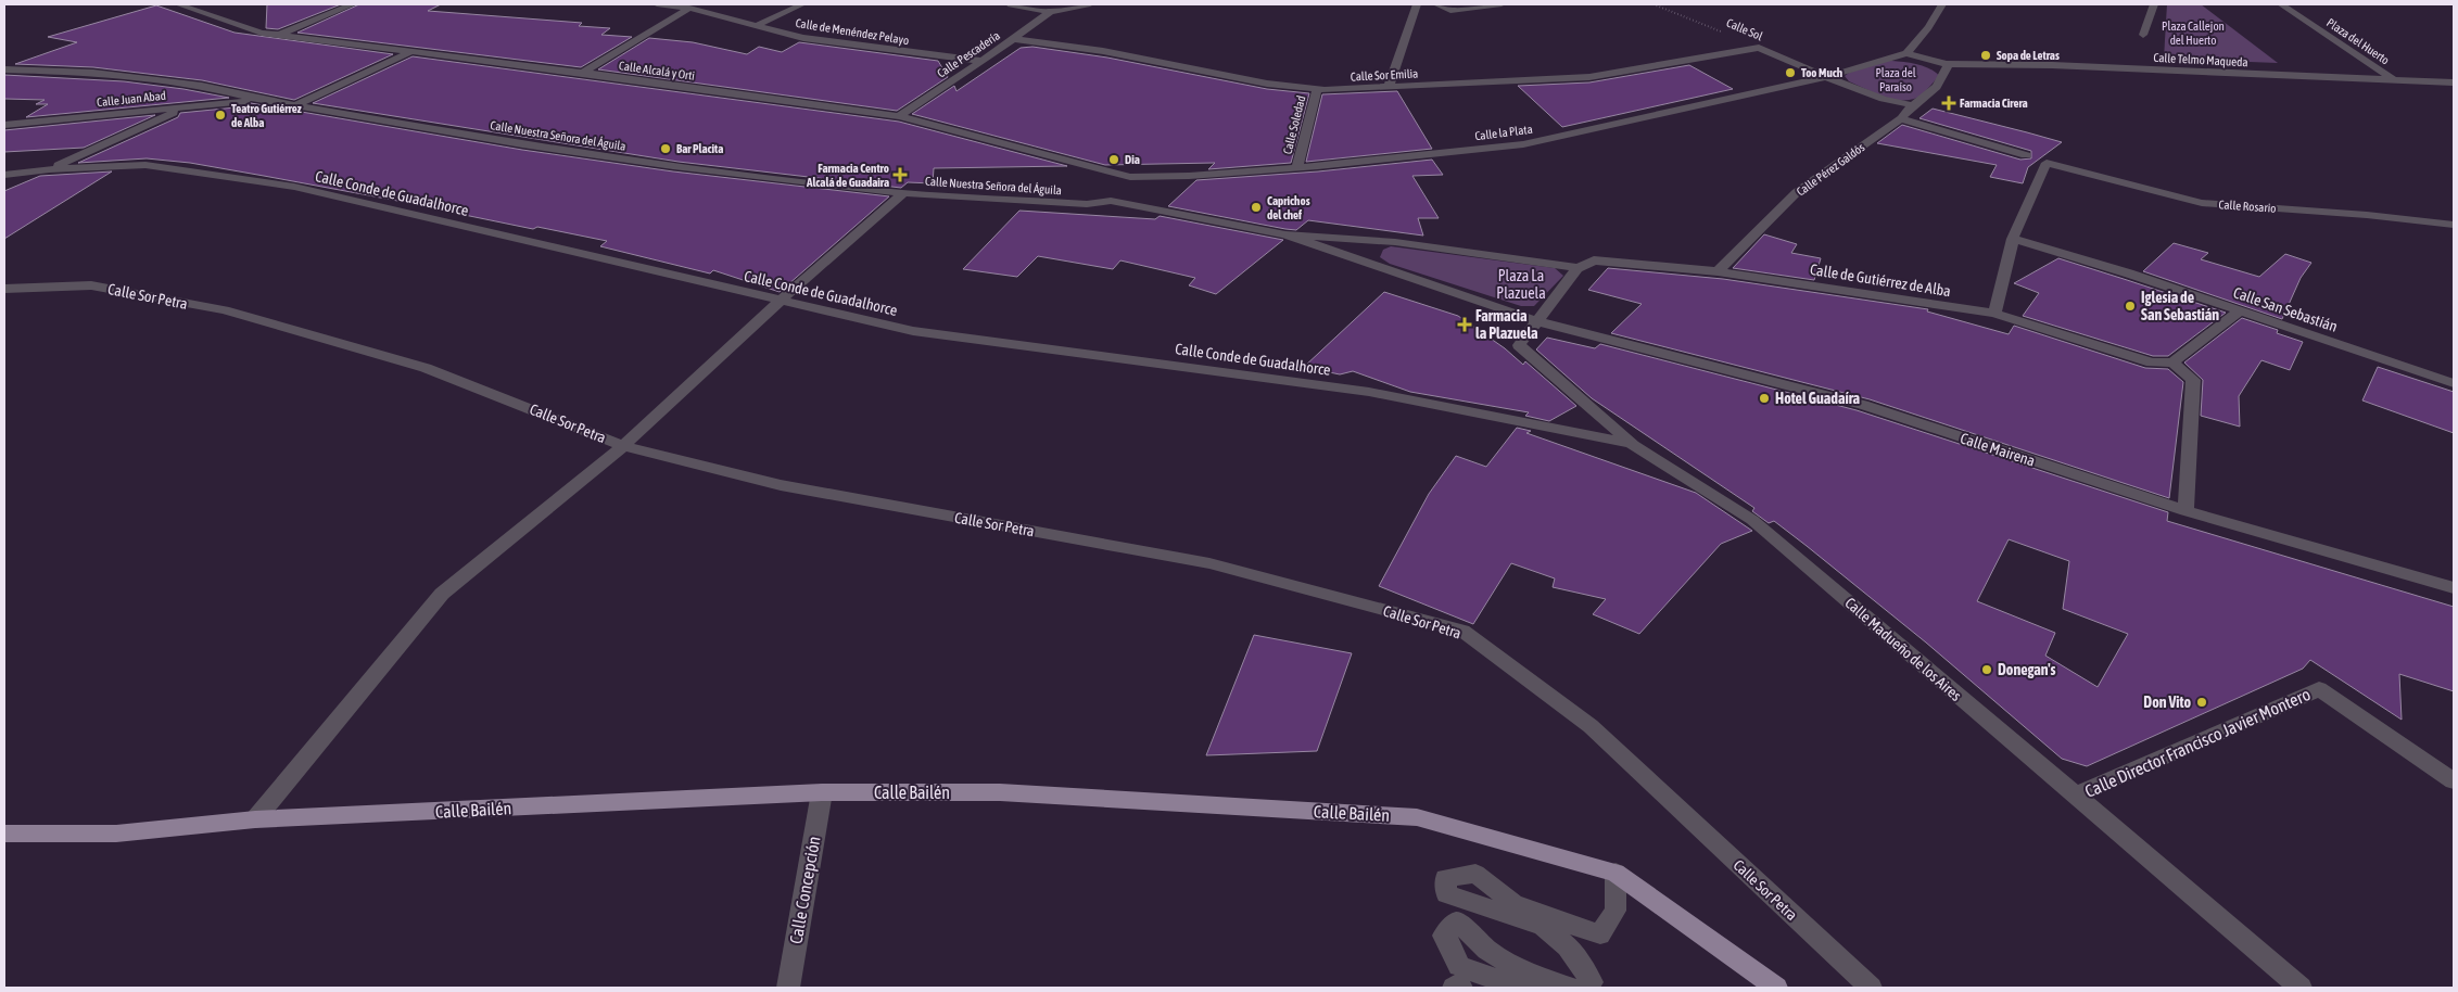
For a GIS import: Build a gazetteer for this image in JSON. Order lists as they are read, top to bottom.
{
  "streets": {
    "main road": ["Calle Bailén"],
    "street": [
      "Calle Sol",
      "Calle de Menéndez Pelayo",
      "Plaza del Huerto",
      "Calle Pescadería",
      "Calle Telmo Maqueda",
      "Calle Alcalá y Orti",
      "Calle Sor Emilia",
      "Calle Juan Abad",
      "Calle Soledad",
      "Calle la Plata",
      "Calle Nuestra Señora del Águila",
      "Calle Pérez Galdós",
      "Calle Conde de Guadalhorce",
      "Calle Rosario",
      "Calle de Gutiérrez de Alba",
      "Calle Sor Petra",
      "Calle San Sebastián",
      "Calle Mairena",
      "Calle Madueño de los Aires",
      "Calle Director Francisco Javier Montero",
      "Calle Concepción"
    ]
  },
  "crossings": [
    ["Calle Sol", "Calle Sor Emilia"],
    ["Calle Sol", "Calle la Plata"],
    ["Calle de Menéndez Pelayo", "Calle Pescadería"],
    ["Plaza del Huerto", "Calle Telmo Maqueda"],
    ["Calle Pescadería", "Calle Alcalá y Orti"],
    ["Calle Pescadería", "Calle Sor Emilia"],
    ["Calle Alcalá y Orti", "Calle la Plata"],
    ["Calle Alcalá y Orti", "Calle Nuestra Señora del Águila"],
    ["Calle Sor Emilia", "Calle Soledad"],
    ["Calle Juan Abad", "Calle Nuestra Señora del Águila"],
    ["Calle Soledad", "Calle la Plata"],
    ["Calle la Plata", "Calle Nuestra Señora del Águila"],
    ["Calle Pérez Galdós", "Calle de Gutiérrez de Alba"],
    ["Calle Conde de Guadalhorce", "Calle Madueño de los Aires"],
    ["Calle Rosario", "Calle San Sebastián"],
    ["Calle Mairena", "Calle Madueño de los Aires"],
    ["Calle Madueño de los Aires", "Calle Director Francisco Javier Montero"],
    ["Calle Bailén", "Calle Concepción"]
  ],
  "parks": ["Plaza Callejon del Huerto", "Plaza del Paraíso", "Plaza La Plazuela"],
  "places": {
    "other": [
      "Sopa de Letras",
      "Too Much",
      "Teatro Gutiérrez de Alba",
      "Bar Placita",
      "Dia",
      "Caprichos del chef",
      "Iglesia de San Sebastián",
      "Hotel Guadaíra",
      "Donegan's",
      "Don Vito"
    ],
    "health": ["Farmacia Cirera", "Farmacia Centro Alcalá de Guadaira", "Farmacia la Plazuela"]
  }
}
